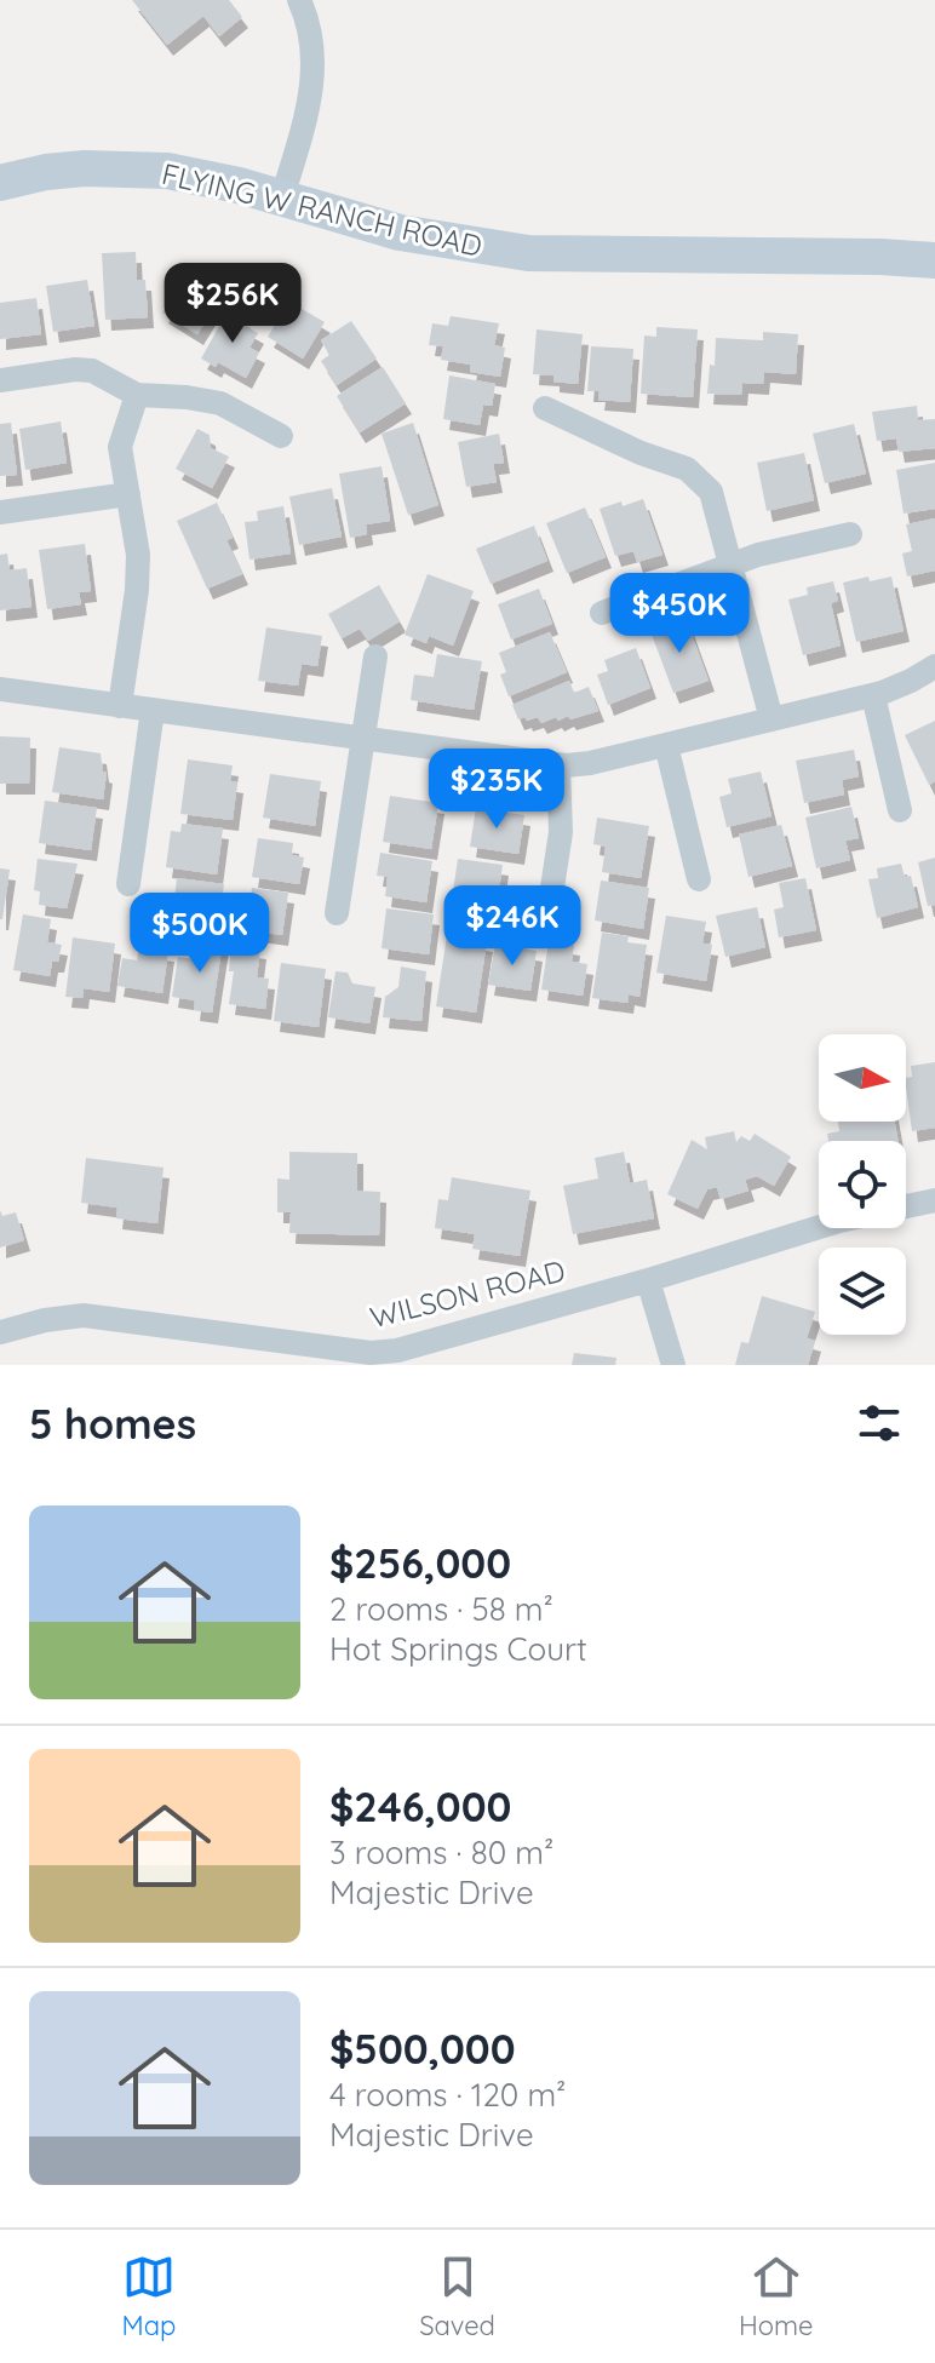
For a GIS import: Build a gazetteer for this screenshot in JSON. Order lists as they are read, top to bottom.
{
  "streets": {
    "street": ["FLYING W RANCH ROAD", "WILSON ROAD"]
  },
  "north": "right",
  "page": {
    "price": [
      "$256K",
      "$450K",
      "$235K",
      "$246K",
      "$500K"
    ],
    "heading": "5 homes",
    "list": [
      {
        "name": "$256,000",
        "note": "2 rooms · 58 m² · Hot Springs Court"
      },
      {
        "name": "$246,000",
        "note": "3 rooms · 80 m² · Majestic Drive"
      },
      {
        "name": "$500,000",
        "note": "4 rooms · 120 m² · Majestic Drive"
      }
    ],
    "tabs": ["Map", "Saved", "Home"]
  }
}
